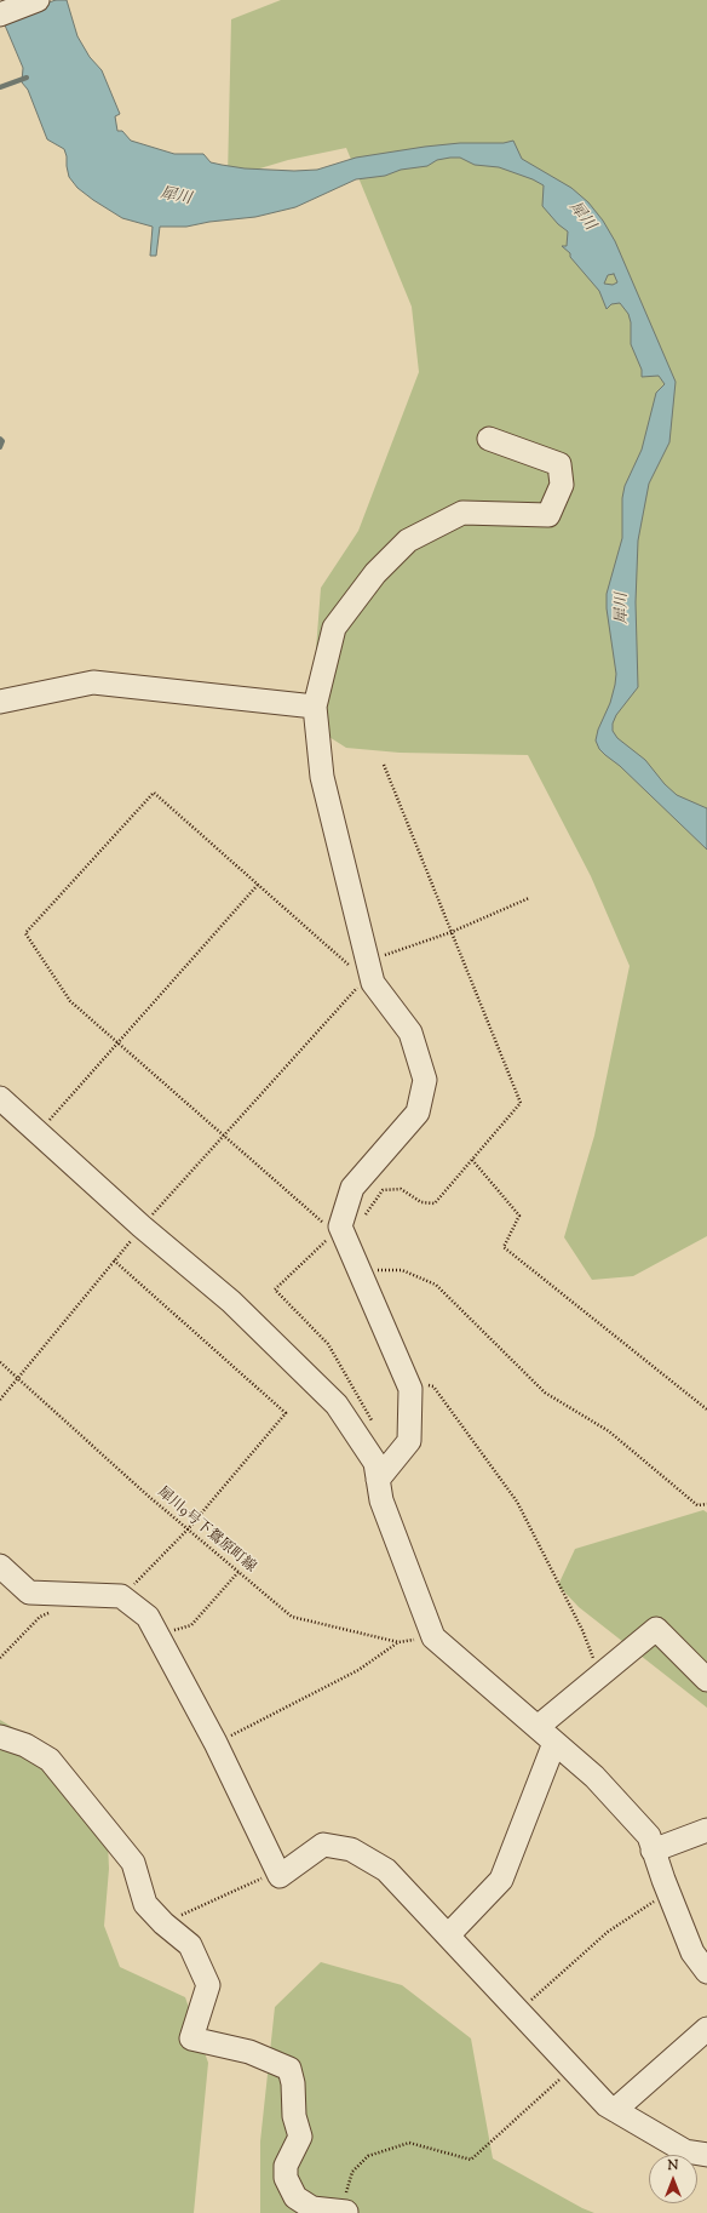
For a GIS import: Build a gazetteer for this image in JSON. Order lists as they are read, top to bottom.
{
  "streets": {
    "path": ["犀川9号下鴛原町線"]
  },
  "water": ["犀川"],
  "north": "top"
}
